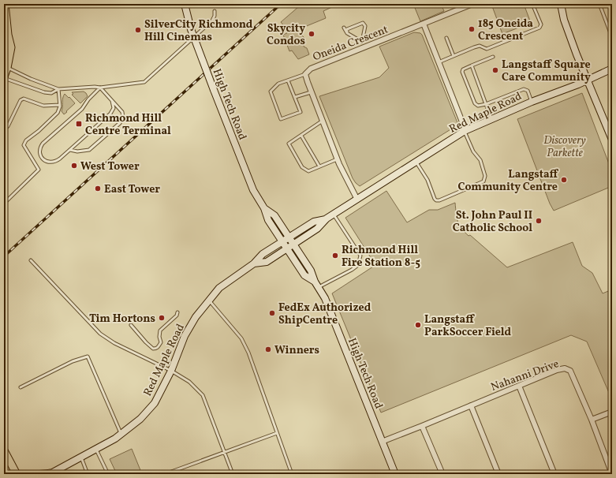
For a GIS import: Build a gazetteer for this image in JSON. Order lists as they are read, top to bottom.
{
  "streets": {
    "street": [
      "Oneida Crescent",
      "High Tech Road",
      "Red Maple Road",
      "Nahanni Drive"
    ]
  },
  "crossings": [
    ["Oneida Crescent", "Red Maple Road"],
    ["High Tech Road", "Red Maple Road"],
    ["High Tech Road", "Nahanni Drive"]
  ],
  "parks": ["Discovery Parkette"],
  "places": {
    "other": [
      "185 Oneida Crescent",
      "SilverCity Richmond Hill Cinemas",
      "Skycity Condos",
      "Langstaff Square Care Community",
      "West Tower",
      "Langstaff Community Centre",
      "East Tower",
      "St. John Paul II Catholic School",
      "Richmond Hill Fire Station 8-5",
      "FedEx Authorized ShipCentre",
      "Tim Hortons",
      "Langstaff ParkSoccer Field",
      "Winners"
    ],
    "transit": ["Richmond Hill Centre Terminal"]
  }
}
